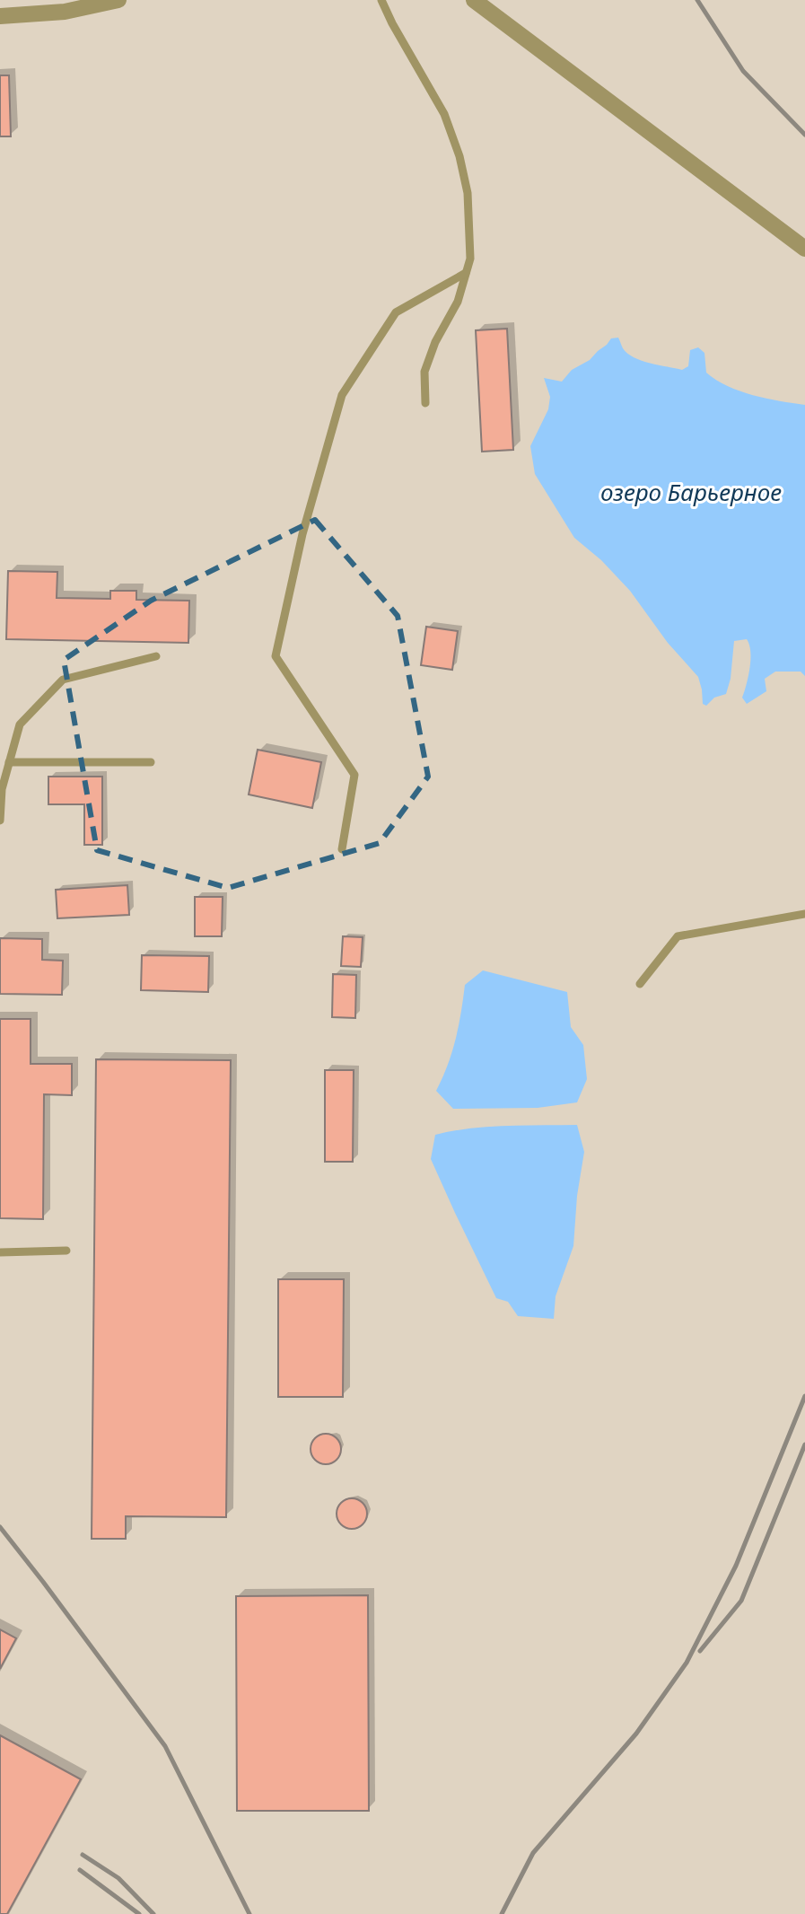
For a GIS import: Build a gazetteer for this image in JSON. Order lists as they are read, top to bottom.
{
  "water": ["озеро Барьерное"]
}
